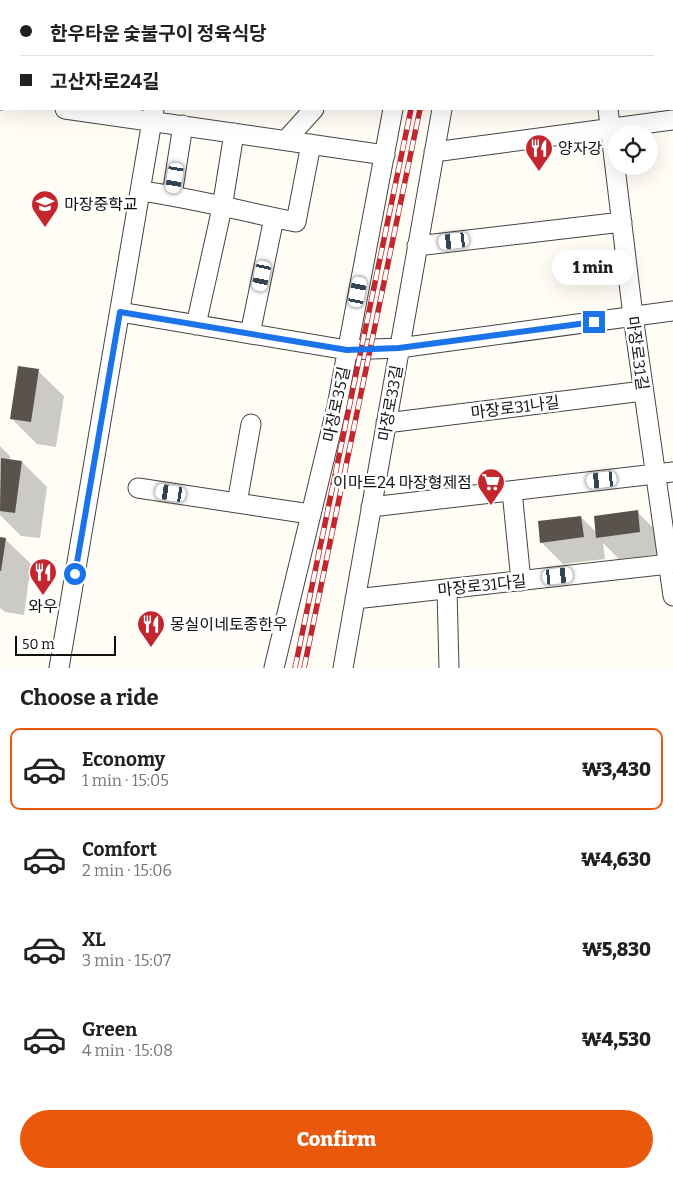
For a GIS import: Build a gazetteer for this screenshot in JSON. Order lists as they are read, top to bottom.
{
  "streets": {
    "street": [
      "마장로31길",
      "마장로33길",
      "마장로35길",
      "마장로31나길",
      "마장로31다길"
    ]
  },
  "crossings": [
    ["마장로31길", "마장로31나길"],
    ["마장로31길", "마장로31다길"],
    ["마장로33길", "마장로31나길"],
    ["마장로33길", "마장로31다길"]
  ],
  "places": {
    "restaurant": ["양자강", "와우", "몽실이네토종한우"],
    "school or university": ["마장중학교"],
    "supermarket": ["이마트24 마장형제점"]
  },
  "scale_bar": "50 m",
  "page": {
    "banner": ["한우타운 숯불구이 정육식당", "고산자로24길"],
    "bubble": "1 min",
    "scale": "50 m",
    "heading": "Choose a ride",
    "list": [
      {
        "name": "Economy",
        "note": "1 min · 15:05",
        "value": "₩3,430"
      },
      {
        "name": "Comfort",
        "note": "2 min · 15:06",
        "value": "₩4,630"
      },
      {
        "name": "XL",
        "note": "3 min · 15:07",
        "value": "₩5,830"
      },
      {
        "name": "Green",
        "note": "4 min · 15:08",
        "value": "₩4,530"
      }
    ],
    "buttons": "Confirm"
  }
}
